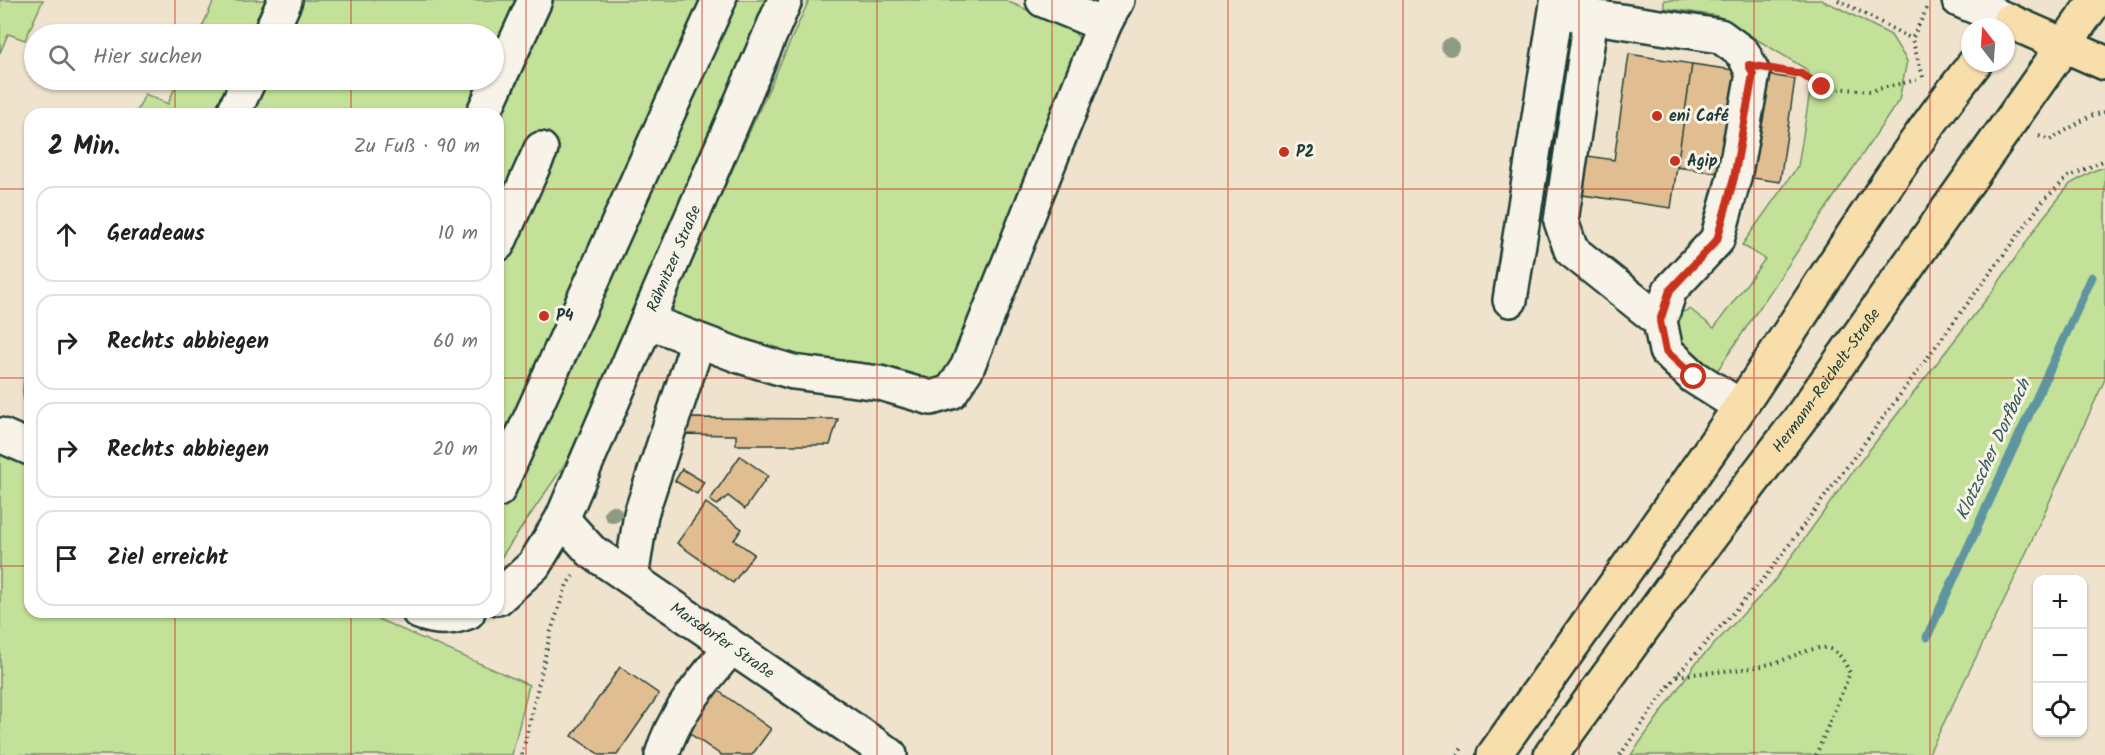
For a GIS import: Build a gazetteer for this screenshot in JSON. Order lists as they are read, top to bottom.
{
  "streets": {
    "main road": ["Hermann-Reichelt-Straße"],
    "street": ["Rähnitzer Straße", "Marsdorfer Straße"]
  },
  "crossings": [
    ["Rähnitzer Straße", "Marsdorfer Straße"]
  ],
  "water": ["Klotzscher Dorfbach"],
  "places": [
    "eni Café",
    "P2",
    "Agip",
    "P4"
  ],
  "north": "top",
  "page": {
    "search": "Hier suchen",
    "heading": ["2 Min.", "Zu Fuß · 90 m"],
    "list": [
      ["Geradeaus", "10 m"],
      ["Rechts abbiegen", "60 m"],
      ["Rechts abbiegen", "20 m"],
      "Ziel erreicht"
    ],
    "map_buttons": ["+", "−"]
  }
}
